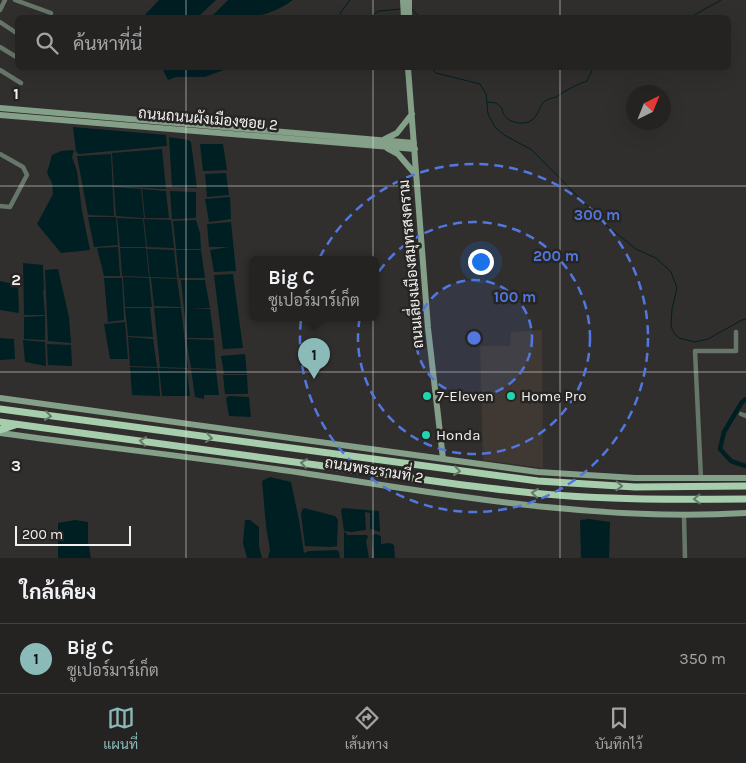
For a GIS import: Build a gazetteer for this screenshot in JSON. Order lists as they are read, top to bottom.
{
  "streets": {
    "highway": ["ถนนพระรามที่ 2"],
    "main road": ["ถนนถนนผังเมืองซอย 2", "ถนนเลี่ยงเมืองสมุทรสงคราม"]
  },
  "crossings": [
    ["ถนนถนนผังเมืองซอย 2", "ถนนเลี่ยงเมืองสมุทรสงคราม"],
    ["ถนนเลี่ยงเมืองสมุทรสงคราม", "ถนนพระรามที่ 2"]
  ],
  "places": ["7-Eleven", "Home Pro", "Honda"],
  "scale_bar": "200 m",
  "north": "top right",
  "page": {
    "search": "ค้นหาที่นี่",
    "popup": ["Big C", "ซูเปอร์มาร์เก็ต"],
    "pins": "1",
    "scale": "200 m",
    "heading": "ใกล้เคียง",
    "list": [
      {
        "mark": "1",
        "name": "Big C",
        "note": "ซูเปอร์มาร์เก็ต",
        "value": "350 m"
      }
    ],
    "nav": ["แผนที่", "เส้นทาง", "บันทึกไว้"]
  },
  "grid": {
    "rows": ["1", "2", "3"]
  },
  "rings": ["300 m", "200 m", "100 m"]
}
